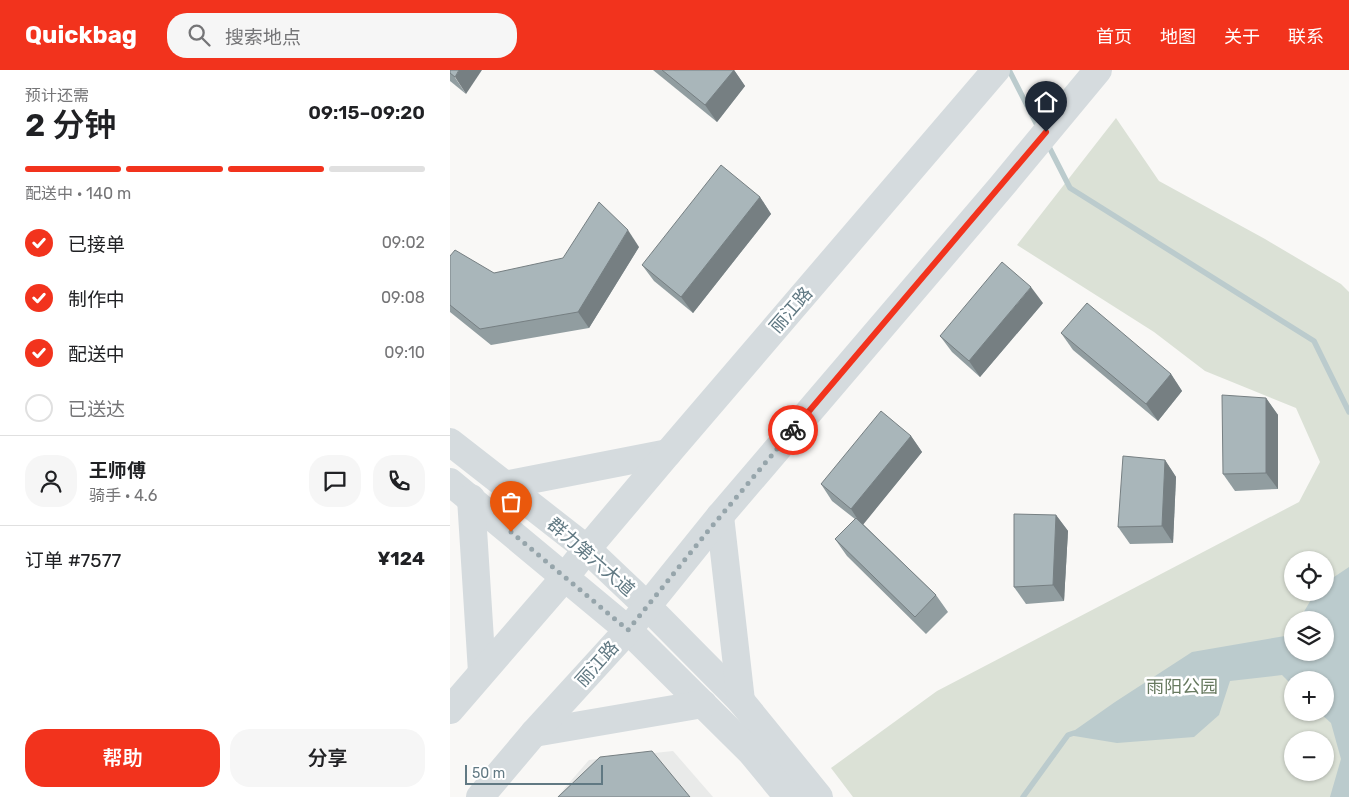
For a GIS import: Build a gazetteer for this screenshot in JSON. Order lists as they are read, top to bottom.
{
  "streets": {
    "main road": ["丽江路", "群力第六大道"]
  },
  "crossings": [
    ["丽江路", "群力第六大道"]
  ],
  "parks": ["雨阳公园"],
  "scale_bar": "50 m",
  "page": {
    "header": "Quickbag",
    "search": "搜索地点",
    "nav": [
      "首页",
      "地图",
      "关于",
      "联系"
    ],
    "heading": ["2 分钟", "预计还需", "09:15–09:20"],
    "panel": [
      "王师傅",
      "骑手 · 4.6",
      "订单 #7577",
      "¥124"
    ],
    "bar": "配送中 · 140 m",
    "list": [
      ["已接单", "09:02"],
      ["制作中", "09:08"],
      ["配送中", "09:10"],
      "已送达"
    ],
    "map_buttons": ["+", "−"],
    "buttons": ["帮助", "分享"],
    "scale": "50 m"
  }
}
